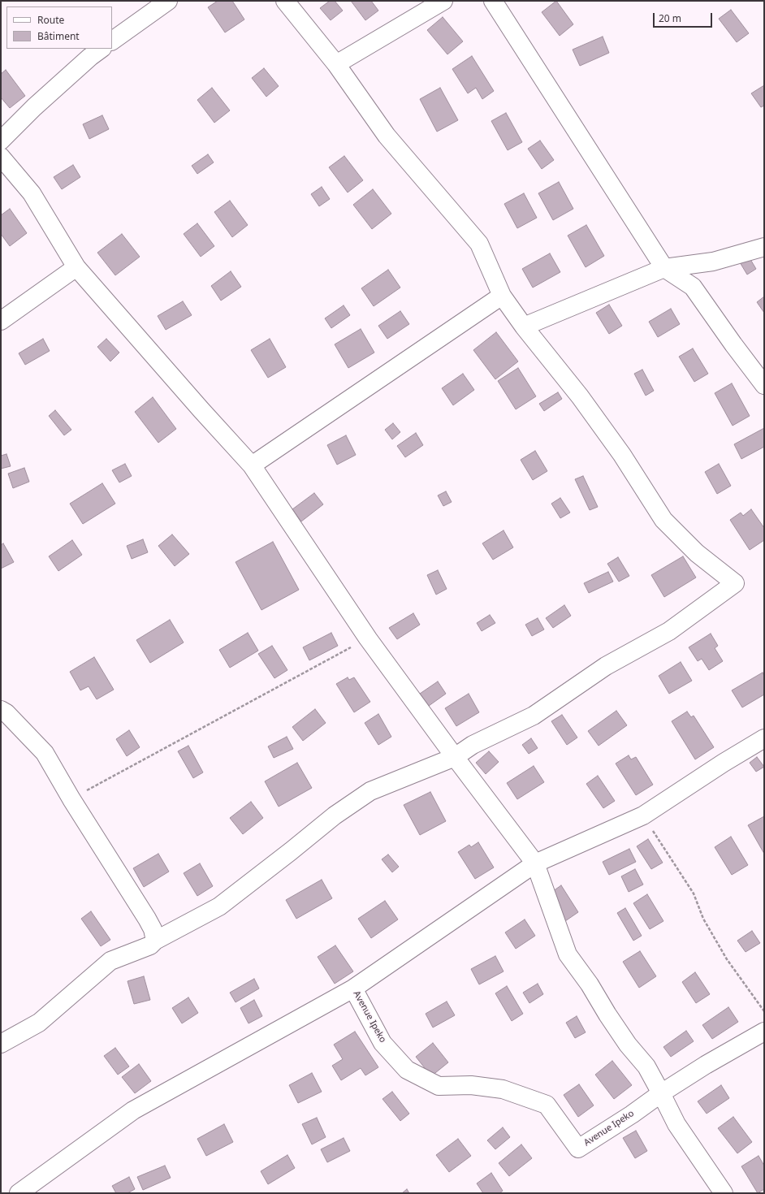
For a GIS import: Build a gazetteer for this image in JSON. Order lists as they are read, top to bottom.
{
  "streets": {
    "street": ["Avenue Ipeko"]
  },
  "legend": ["Route", "Bâtiment"],
  "scale_bar": "20 m"
}
